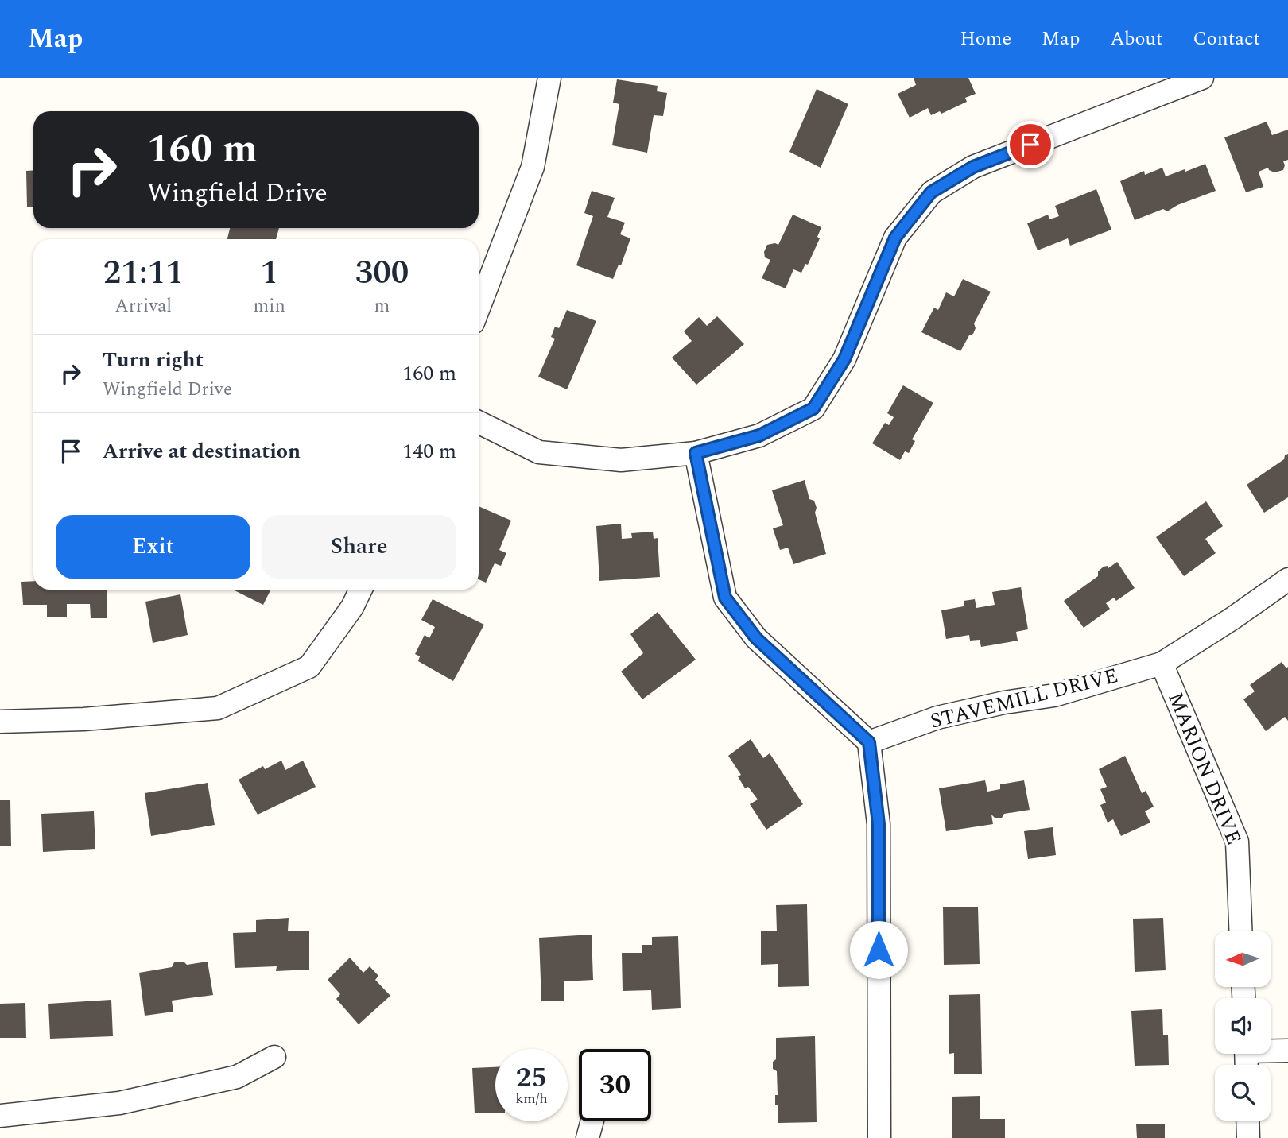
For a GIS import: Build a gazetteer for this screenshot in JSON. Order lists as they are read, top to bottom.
{
  "streets": {
    "street": ["STAVEMILL DRIVE", "MARION DRIVE"]
  },
  "crossings": [
    ["STAVEMILL DRIVE", "MARION DRIVE"]
  ],
  "north": "left",
  "page": {
    "header": "Map",
    "nav": [
      "Home",
      "Map",
      "About",
      "Contact"
    ],
    "turn": ["160 m", "Wingfield Drive"],
    "eta": [
      "21:11",
      "Arrival",
      "1",
      "min",
      "300",
      "m"
    ],
    "list": [
      {
        "name": "Turn right",
        "note": "Wingfield Drive",
        "value": "160 m"
      },
      {
        "name": "Arrive at destination",
        "value": "140 m"
      }
    ],
    "buttons": ["Exit", "Share"],
    "speed": "25 km/h",
    "limit": "30"
  }
}
